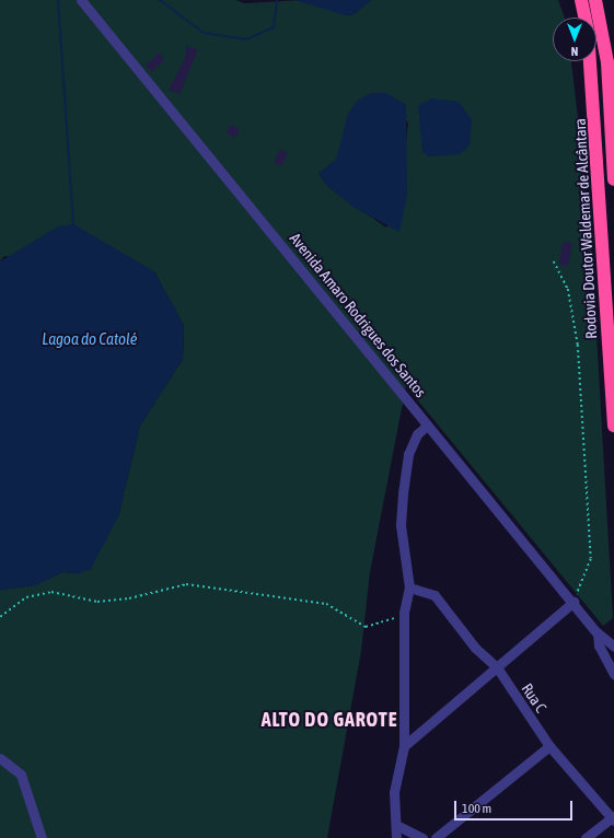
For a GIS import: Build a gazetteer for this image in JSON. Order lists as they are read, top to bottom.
{
  "streets": {
    "highway": ["Rodovia Doutor Waldemar de Alcântara"],
    "street": ["Avenida Amaro Rodrigues dos Santos", "Rua C"]
  },
  "districts": ["ALTO DO GAROTE"],
  "water": ["Lagoa do Catolé"],
  "scale_bar": "100 m",
  "north": "bottom"
}
